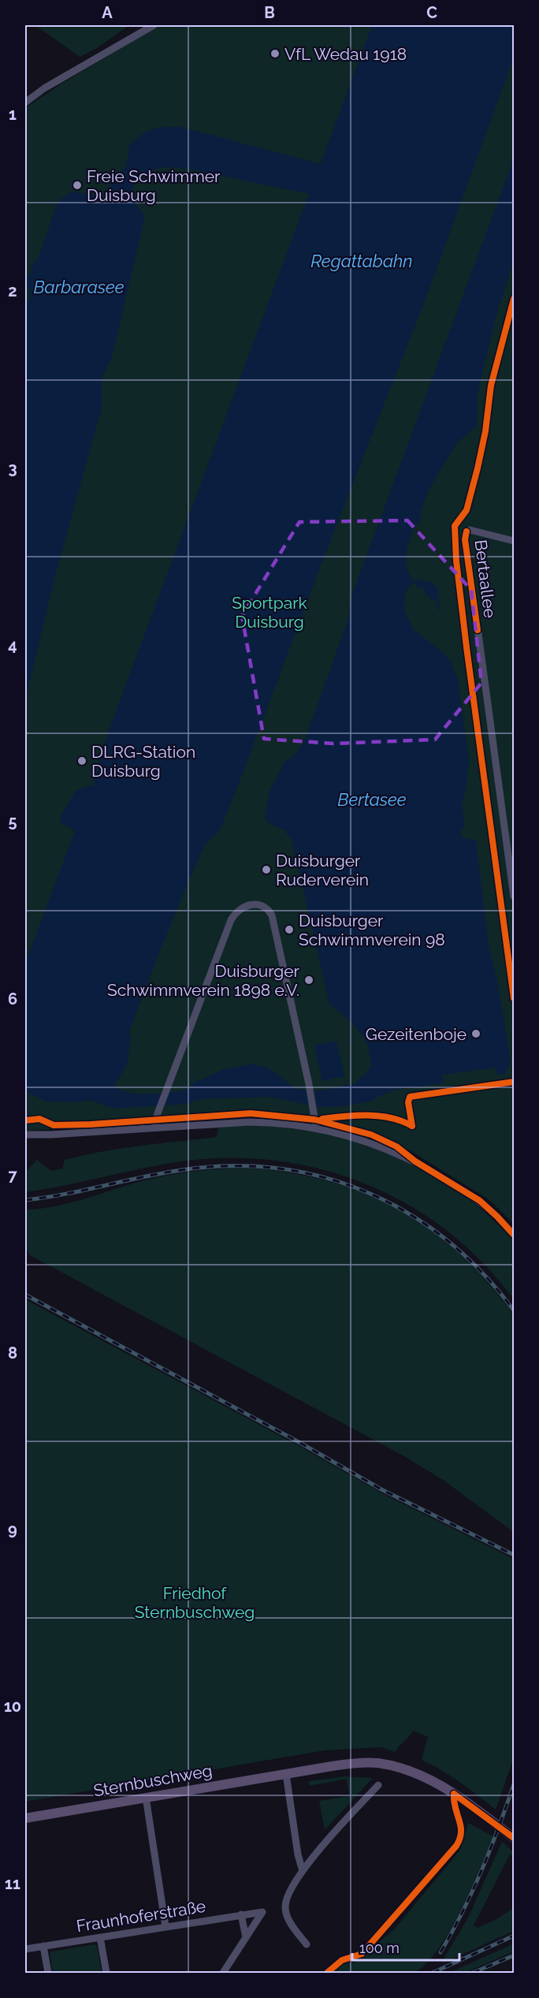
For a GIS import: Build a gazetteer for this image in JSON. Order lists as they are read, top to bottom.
{
  "streets": {
    "main road": ["Sternbuschweg"],
    "street": ["Bertaallee", "Fraunhoferstraße"]
  },
  "water": ["Regattabahn", "Barbarasee", "Bertasee"],
  "parks": ["Sportpark Duisburg", "Friedhof Sternbuschweg"],
  "places": [
    "VfL Wedau 1918",
    "Freie Schwimmer Duisburg",
    "DLRG-Station Duisburg",
    "Duisburger Ruderverein",
    "Duisburger Schwimmverein 98",
    "Duisburger Schwimmverein 1898 e.V.",
    "Gezeitenboje"
  ],
  "scale_bar": "100 m",
  "grid": {
    "columns": ["A", "B", "C"],
    "rows": [
      "1",
      "2",
      "3",
      "4",
      "5",
      "6",
      "7",
      "8",
      "9",
      "10",
      "11"
    ]
  }
}
